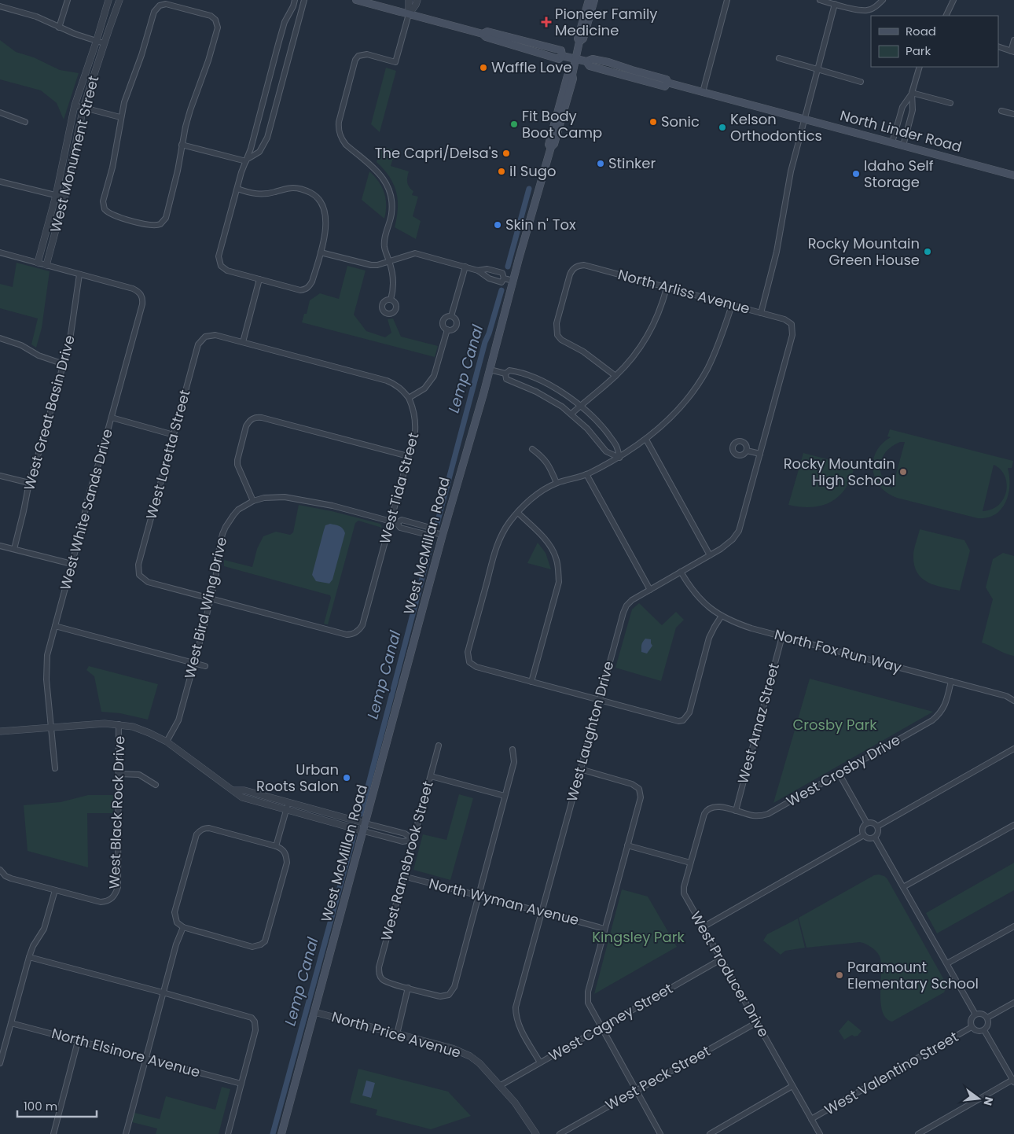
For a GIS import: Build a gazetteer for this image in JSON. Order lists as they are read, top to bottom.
{
  "streets": {
    "main road": ["North Linder Road", "West McMillan Road"],
    "street": [
      "West Monument Street",
      "North Arliss Avenue",
      "West Great Basin Drive",
      "West Loretta Street",
      "West Tida Street",
      "West White Sands Drive",
      "West Bird Wing Drive",
      "North Fox Run Way",
      "West Arnaz Street",
      "West Laughton Drive",
      "West Crosby Drive",
      "West Black Rock Drive",
      "West Ramsbrook Street",
      "North Wyman Avenue",
      "West Producer Drive",
      "West Cagney Street",
      "North Price Avenue",
      "North Elsinore Avenue",
      "West Valentino Street",
      "West Peck Street"
    ]
  },
  "crossings": [
    ["North Linder Road", "West McMillan Road"],
    ["North Arliss Avenue", "West Laughton Drive"],
    ["West Great Basin Drive", "West White Sands Drive"],
    ["West Loretta Street", "West Tida Street"],
    ["West Loretta Street", "West Bird Wing Drive"],
    ["West Tida Street", "West Bird Wing Drive"],
    ["West McMillan Road", "North Price Avenue"],
    ["North Fox Run Way", "West Arnaz Street"],
    ["North Fox Run Way", "West Laughton Drive"],
    ["North Fox Run Way", "West Crosby Drive"],
    ["West Arnaz Street", "West Crosby Drive"],
    ["West Laughton Drive", "North Wyman Avenue"],
    ["West Laughton Drive", "West Cagney Street"],
    ["West Crosby Drive", "West Producer Drive"],
    ["West Ramsbrook Street", "North Wyman Avenue"],
    ["West Producer Drive", "West Cagney Street"],
    ["West Producer Drive", "West Valentino Street"],
    ["West Producer Drive", "West Peck Street"],
    ["West Cagney Street", "North Price Avenue"]
  ],
  "water": ["Lemp Canal"],
  "parks": ["Crosby Park", "Kingsley Park"],
  "places": {
    "health": ["Pioneer Family Medicine"],
    "other": [
      "Waffle Love",
      "Sonic",
      "Fit Body Boot Camp",
      "Kelson Orthodontics",
      "The Capri/Delsa's",
      "Stinker",
      "il Sugo",
      "Idaho Self Storage",
      "Skin n' Tox",
      "Rocky Mountain Green House",
      "Rocky Mountain High School",
      "Urban Roots Salon",
      "Paramount Elementary School"
    ]
  },
  "legend": ["Road", "Park"],
  "scale_bar": "100 m",
  "north": "right"
}
